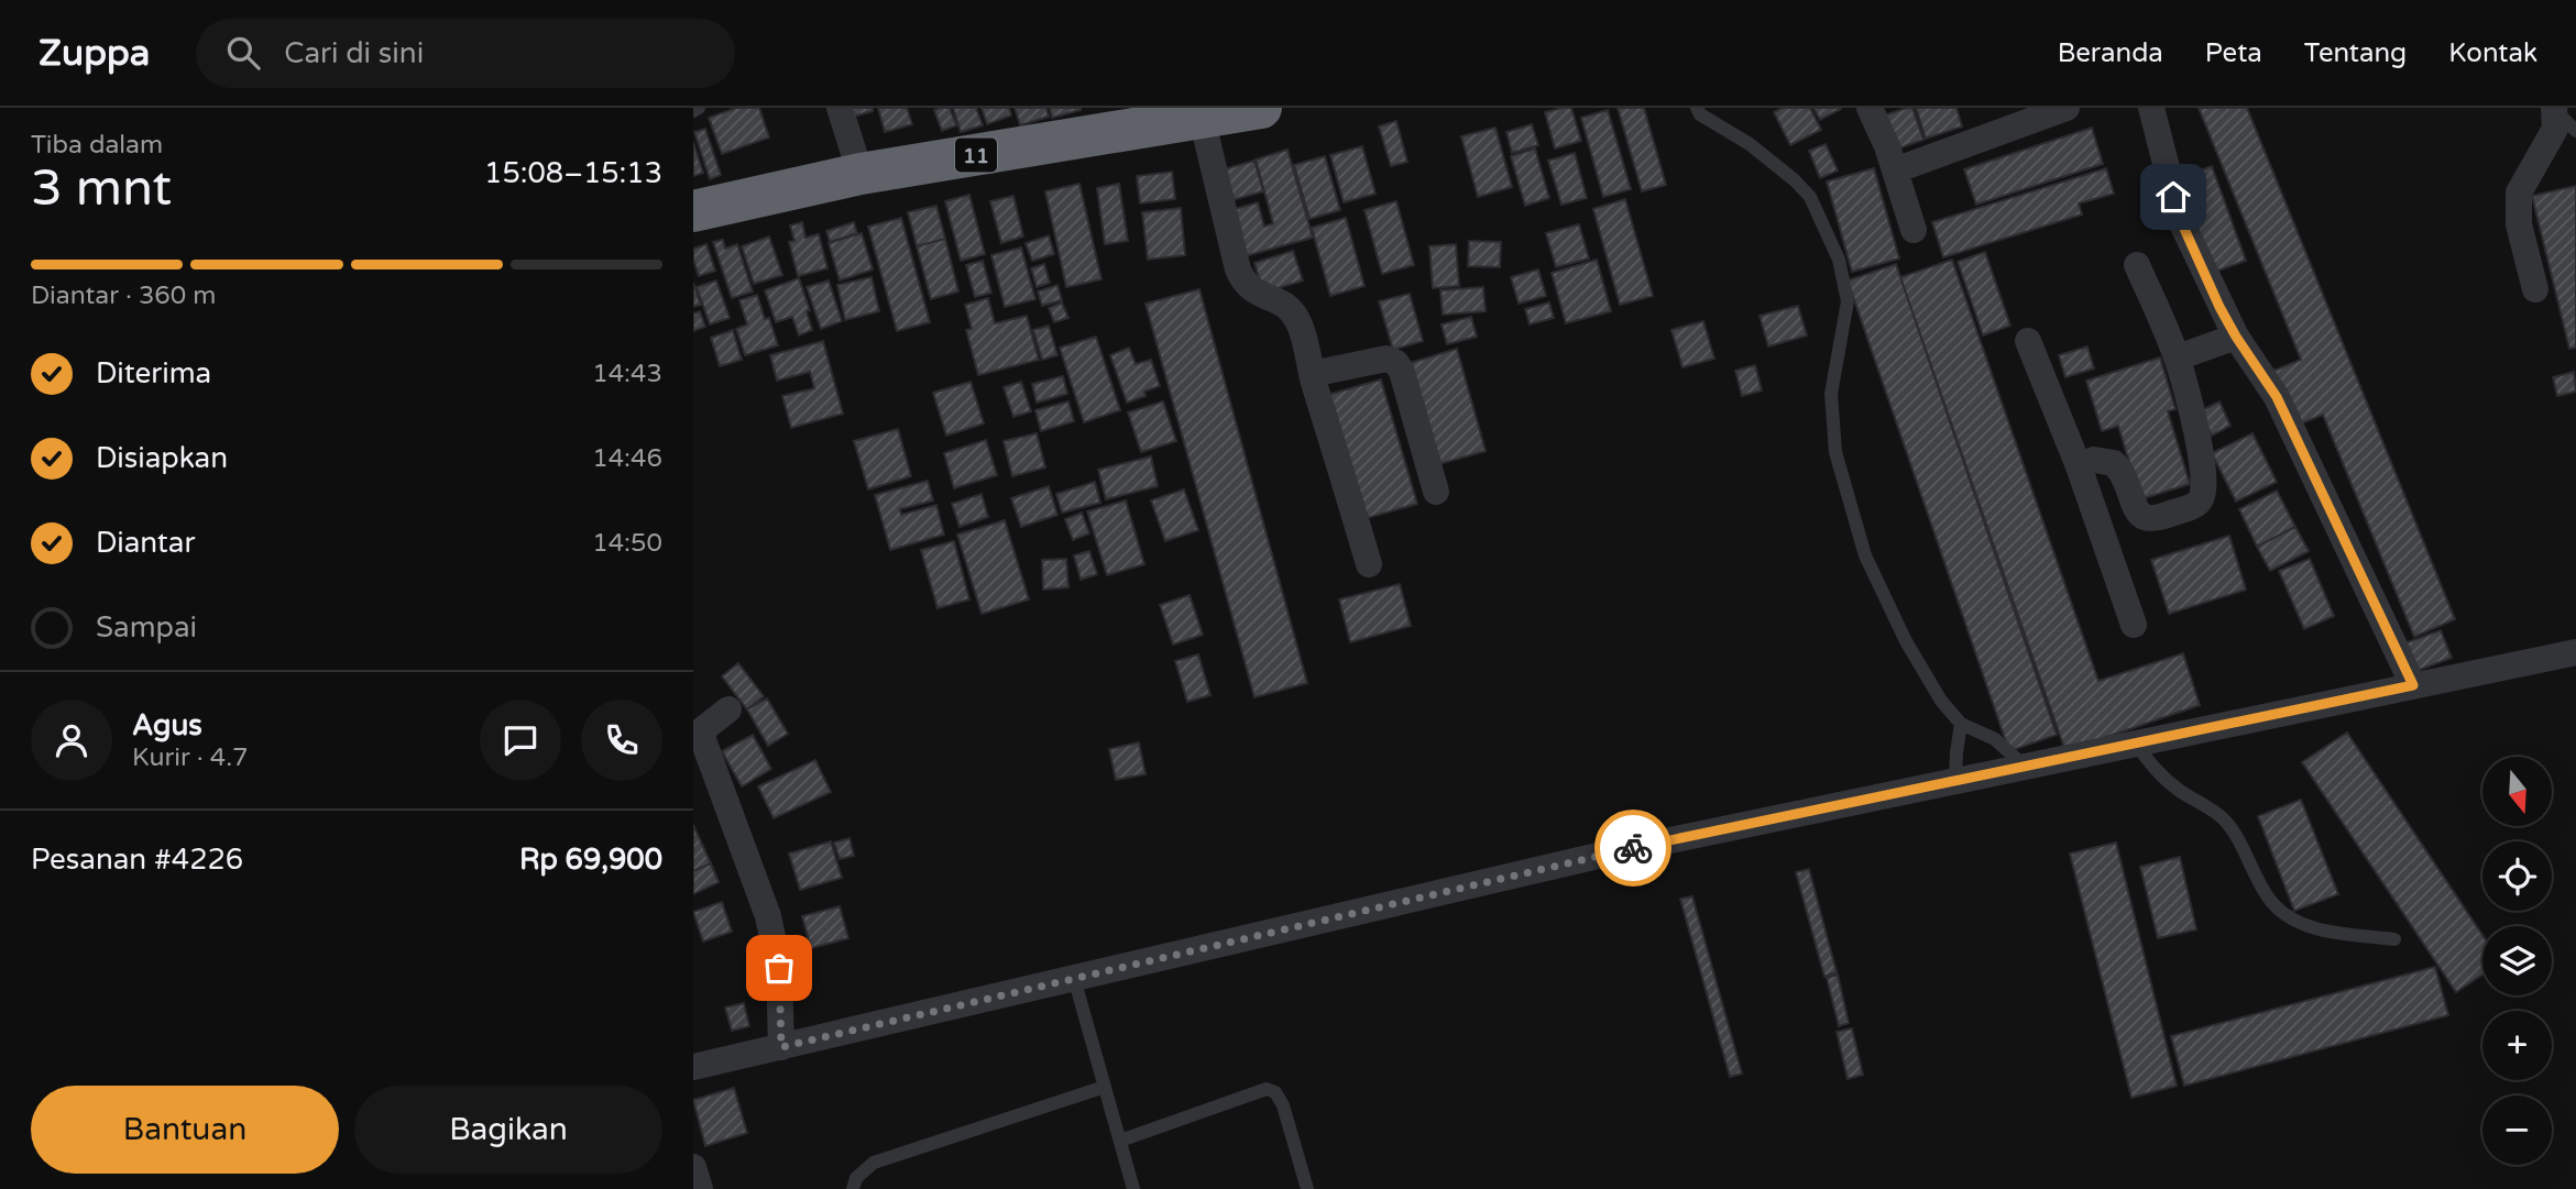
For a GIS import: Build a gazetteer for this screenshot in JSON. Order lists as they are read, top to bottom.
{
  "streets": {
    "highway": ["11"]
  },
  "north": "bottom",
  "page": {
    "header": "Zuppa",
    "search": "Cari di sini",
    "nav": [
      "Beranda",
      "Peta",
      "Tentang",
      "Kontak"
    ],
    "heading": ["3 mnt", "Tiba dalam", "15:08–15:13"],
    "panel": [
      "Agus",
      "Kurir · 4.7",
      "Pesanan #4226",
      "Rp 69,900"
    ],
    "bar": "Diantar · 360 m",
    "list": [
      ["Diterima", "14:43"],
      ["Disiapkan", "14:46"],
      ["Diantar", "14:50"],
      "Sampai"
    ],
    "map_buttons": ["+", "−"],
    "buttons": ["Bantuan", "Bagikan"]
  }
}
